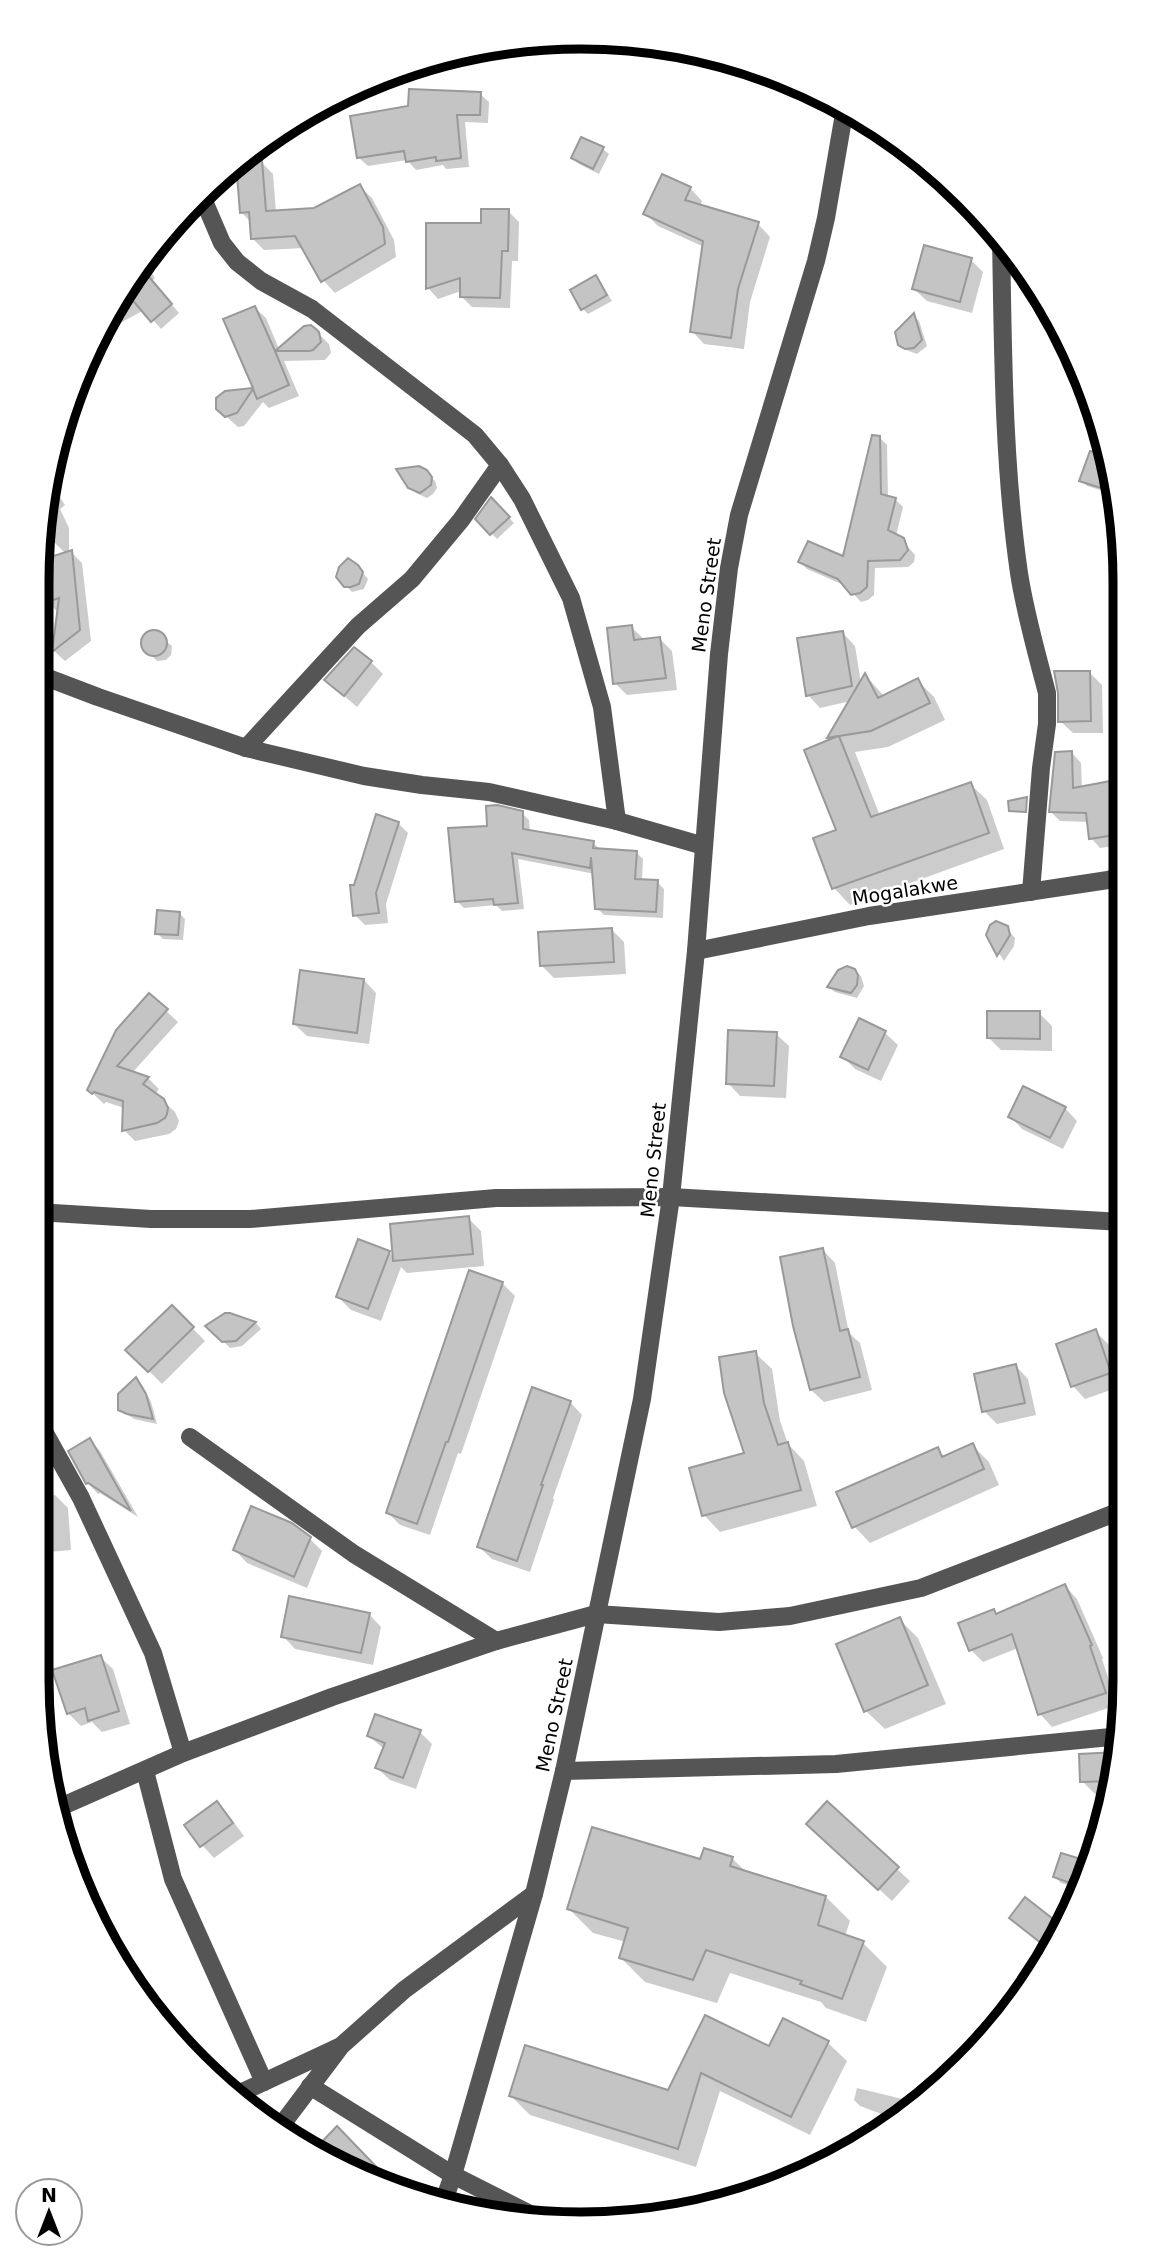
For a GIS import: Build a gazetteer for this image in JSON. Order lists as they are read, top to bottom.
{
  "streets": {
    "street": ["Meno Street", "Mogalakwe"]
  },
  "crossings": [
    ["Meno Street", "Mogalakwe"]
  ],
  "north": "top"
}
